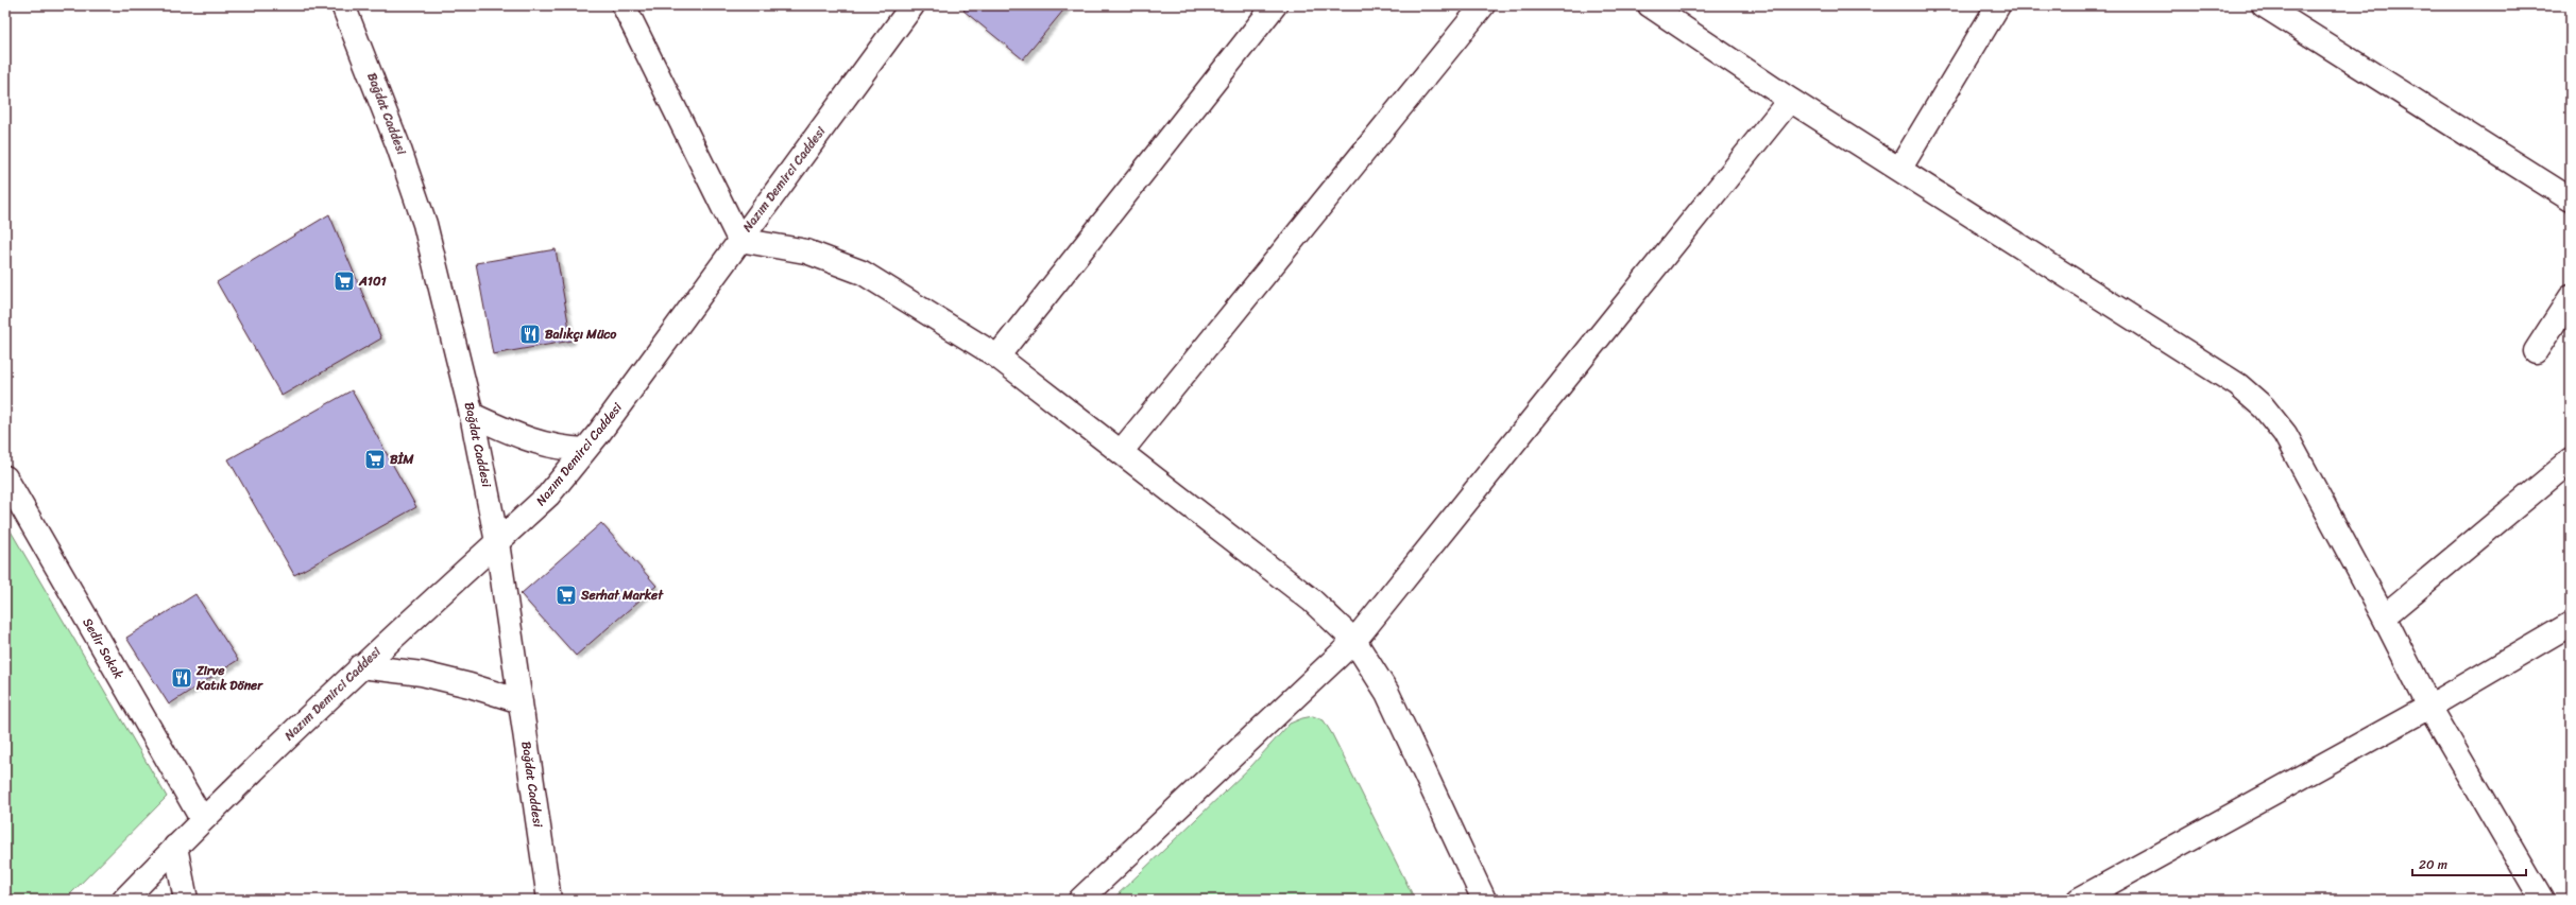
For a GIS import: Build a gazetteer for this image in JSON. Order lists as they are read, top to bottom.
{
  "streets": {
    "street": ["Bağdat Caddesi", "Nazım Demirci Caddesi", "Sedir Sokak"]
  },
  "crossings": [
    ["Bağdat Caddesi", "Nazım Demirci Caddesi"],
    ["Nazım Demirci Caddesi", "Sedir Sokak"]
  ],
  "places": {
    "supermarket": ["A101", "BİM", "Serhat Market"],
    "restaurant": ["Balıkçı Müco", "Zirve Katık Döner"]
  },
  "scale_bar": "20 m"
}
